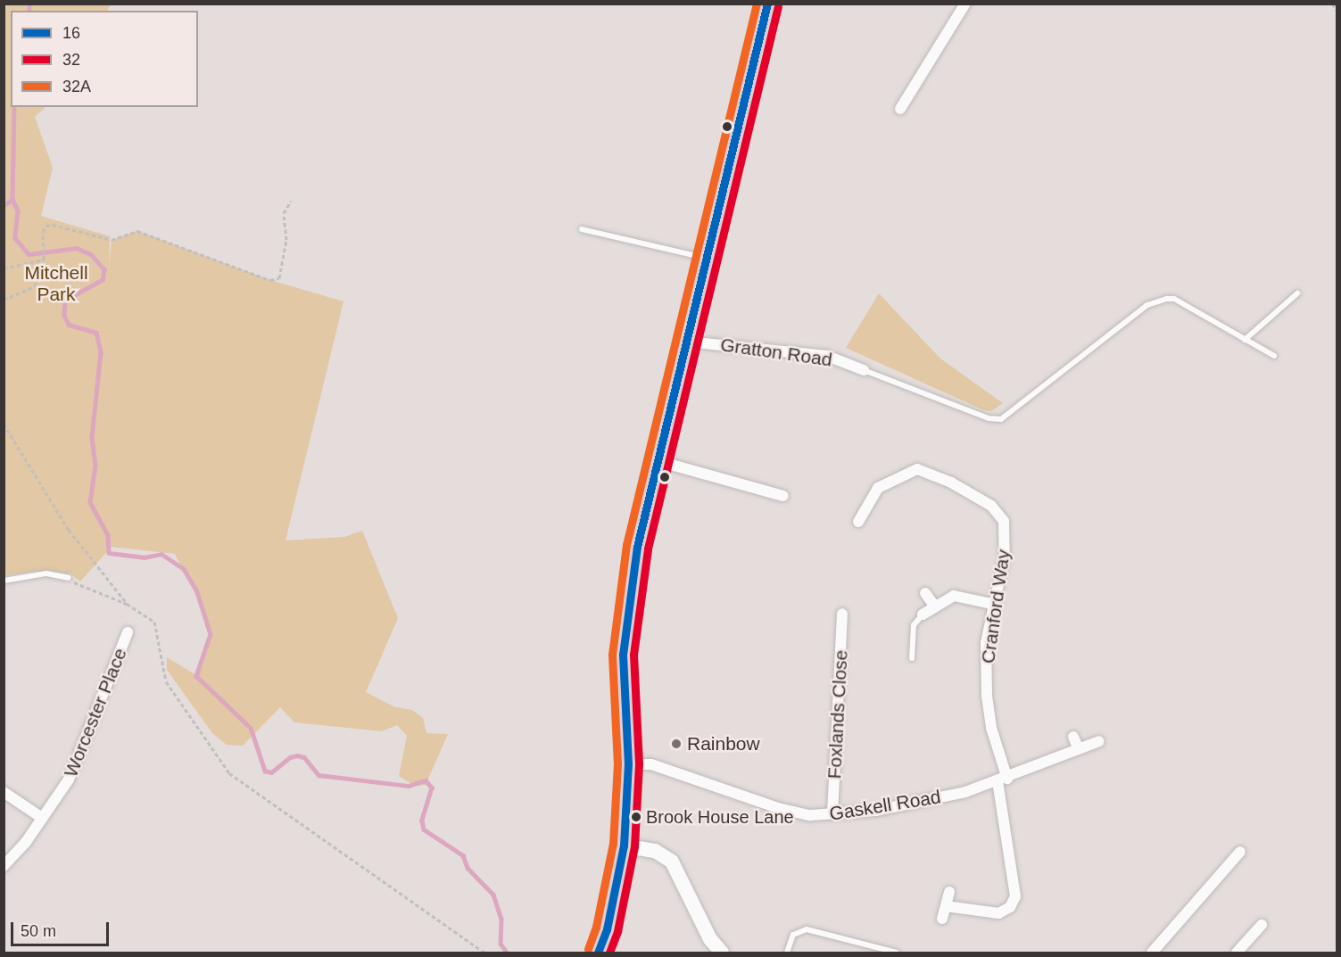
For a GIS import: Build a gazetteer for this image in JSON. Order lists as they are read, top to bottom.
{
  "streets": {
    "street": [
      "Gratton Road",
      "Cranford Way",
      "Worcester Place",
      "Foxlands Close",
      "Gaskell Road"
    ]
  },
  "crossings": [
    ["Cranford Way", "Gaskell Road"],
    ["Foxlands Close", "Gaskell Road"]
  ],
  "parks": ["Mitchell Park"],
  "places": ["Rainbow", "Brook House Lane"],
  "lines": ["transit line 16", "transit line 32A", "transit line 32"],
  "legend": ["16", "32", "32A"],
  "scale_bar": "50 m"
}
